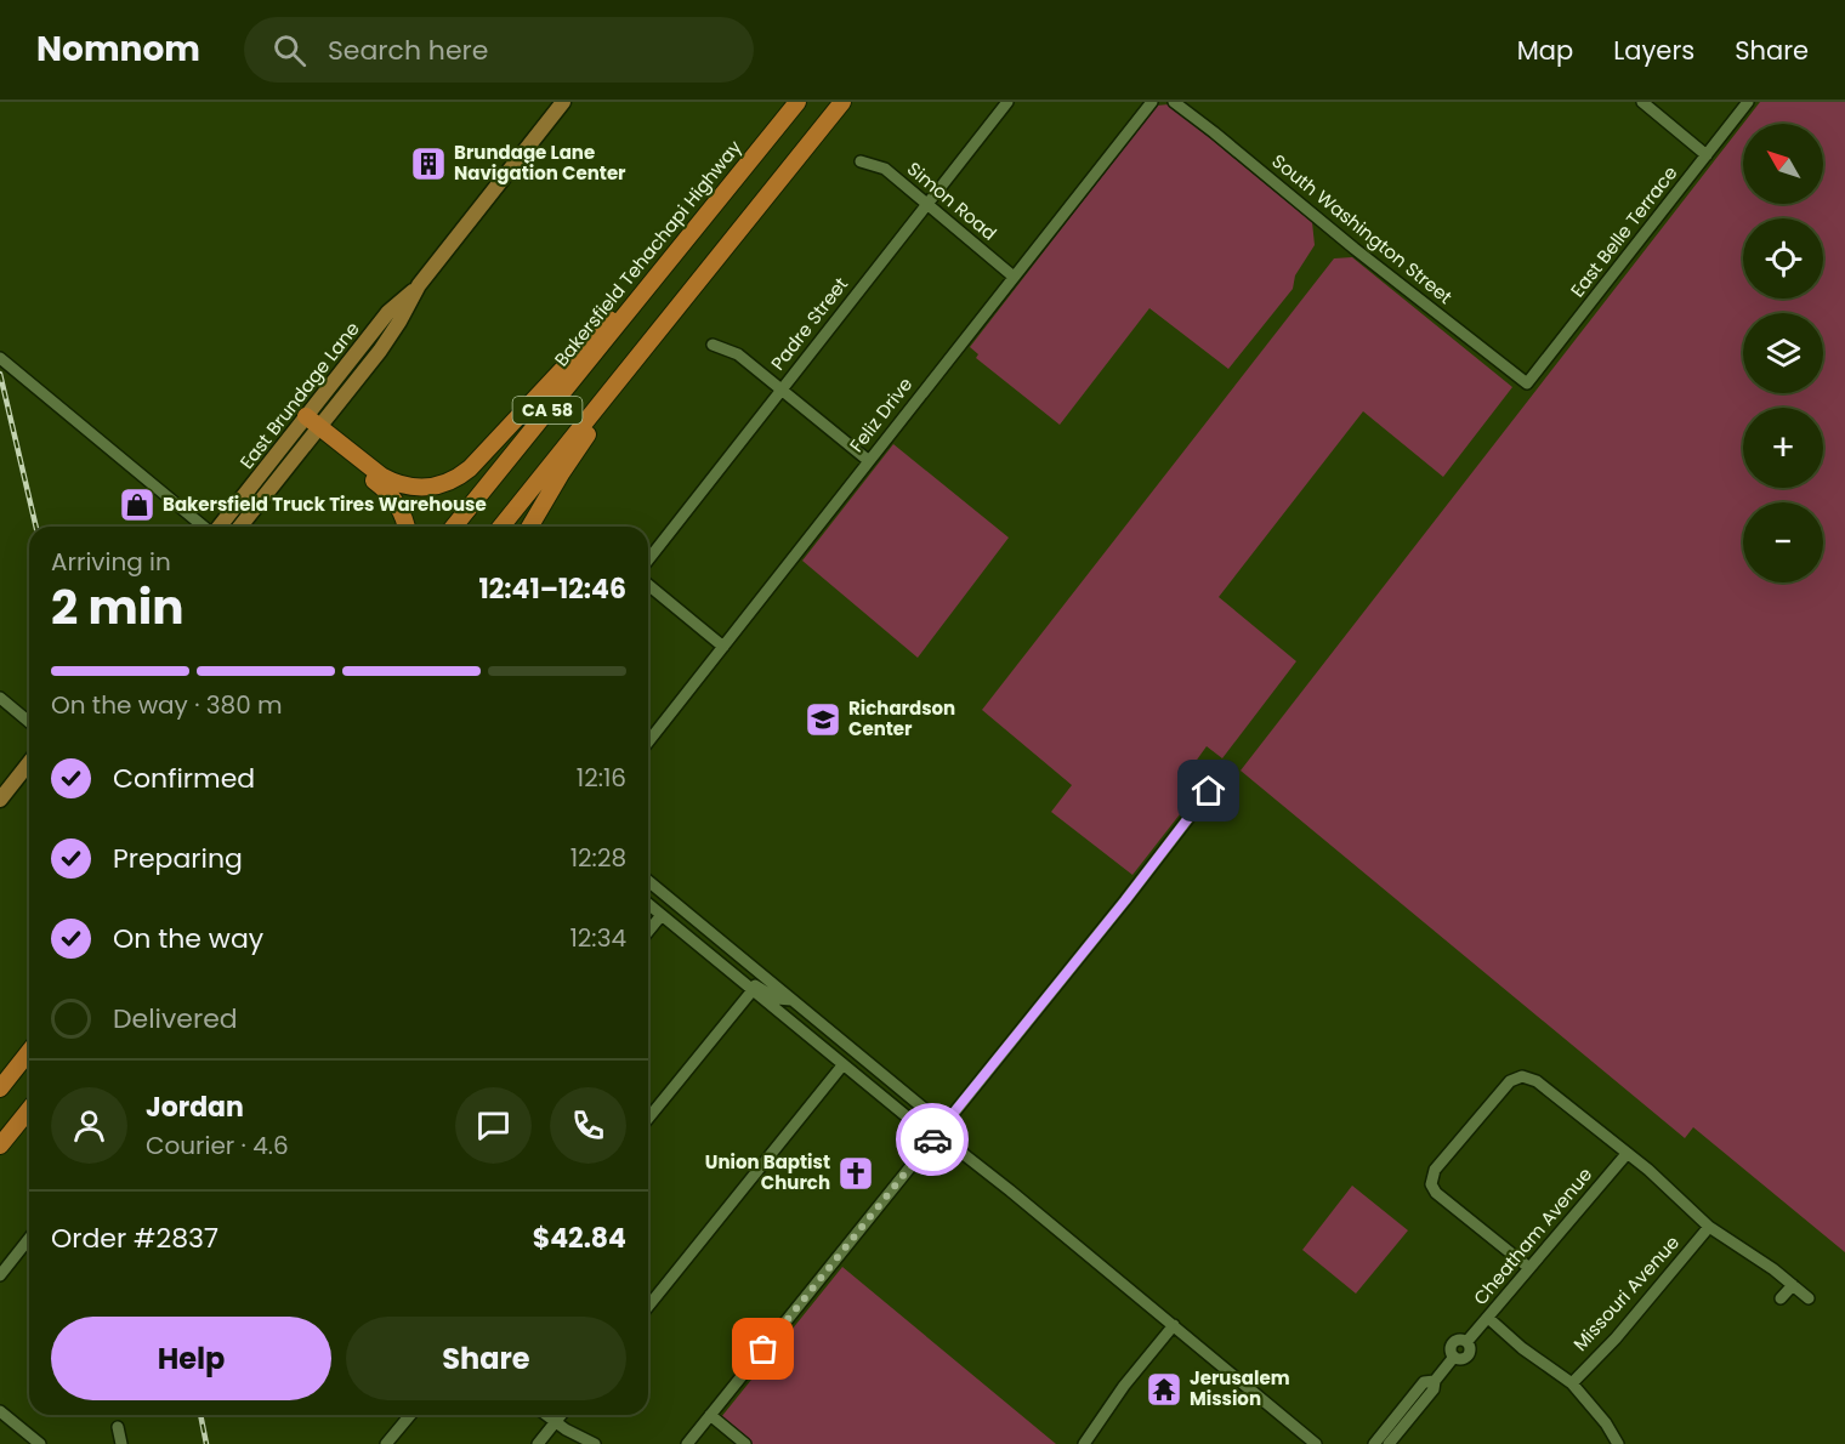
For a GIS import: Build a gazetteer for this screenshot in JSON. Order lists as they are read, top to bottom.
{
  "streets": {
    "highway": ["Bakersfield Tehachapi Highway", "CA 58"],
    "main road": ["East Brundage Lane"],
    "street": [
      "Simon Road",
      "South Washington Street",
      "East Belle Terrace",
      "Padre Street",
      "Feliz Drive",
      "Cheatham Avenue",
      "Missouri Avenue"
    ]
  },
  "crossings": [
    ["Simon Road", "Padre Street"],
    ["Simon Road", "Feliz Drive"],
    ["South Washington Street", "East Belle Terrace"]
  ],
  "places": {
    "building": ["Brundage Lane Navigation Center"],
    "shop": ["Bakersfield Truck Tires Warehouse"],
    "school or university": ["Richardson Center"],
    "church": ["Union Baptist Church"],
    "temple": ["Jerusalem Mission"]
  },
  "north": "top left",
  "page": {
    "header": "Nomnom",
    "search": "Search here",
    "nav": ["Map", "Layers", "Share"],
    "map_buttons": ["+", "−"],
    "heading": ["2 min", "Arriving in", "12:41–12:46"],
    "panel": [
      "Jordan",
      "Courier · 4.6",
      "Order #2837",
      "$42.84"
    ],
    "bar": "On the way · 380 m",
    "list": [
      ["Confirmed", "12:16"],
      ["Preparing", "12:28"],
      ["On the way", "12:34"],
      "Delivered"
    ],
    "buttons": ["Help", "Share"]
  }
}
